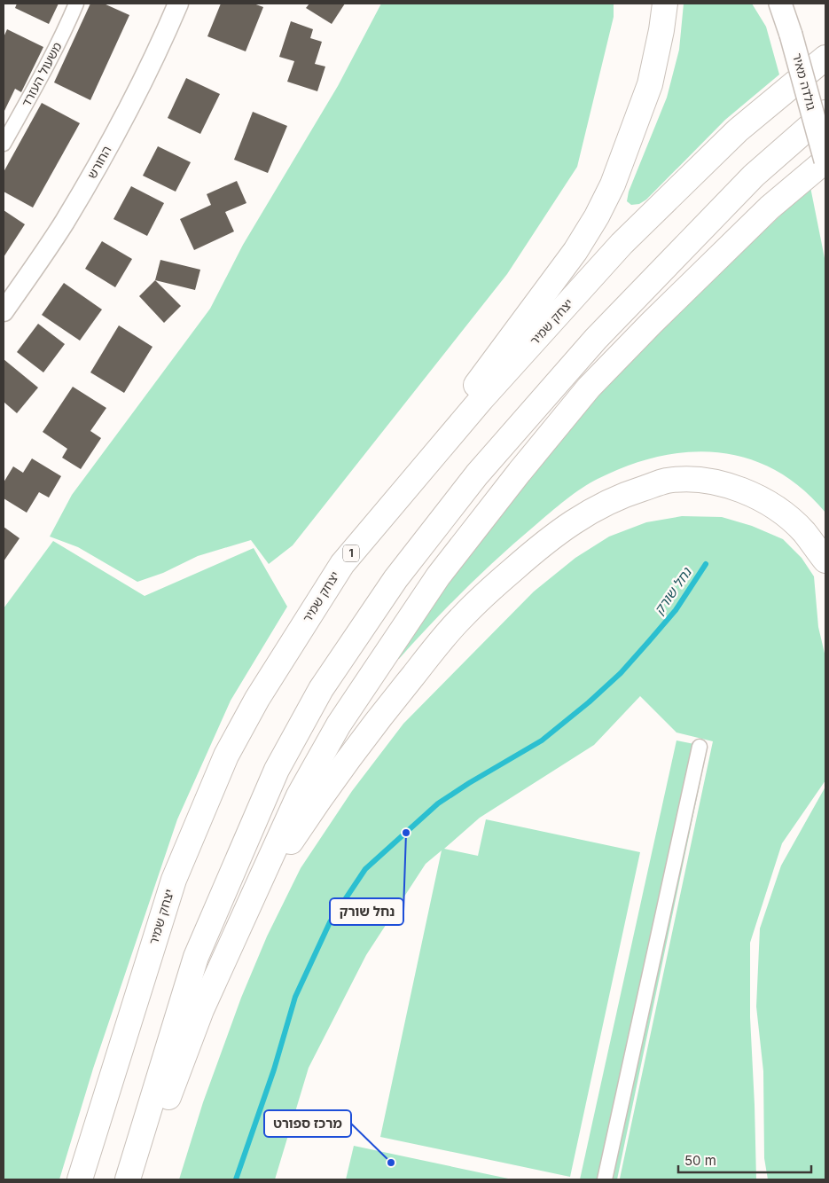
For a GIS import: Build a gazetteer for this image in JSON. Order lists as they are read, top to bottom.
{
  "streets": {
    "highway": ["יצחק שמיר", "1"],
    "main road": ["גולדה מאיר"],
    "street": ["משעול העזרד", "החורש"]
  },
  "water": ["נחל שורק"],
  "places": ["נחל שורק", "מרכז ספורט"],
  "scale_bar": "50 m"
}
